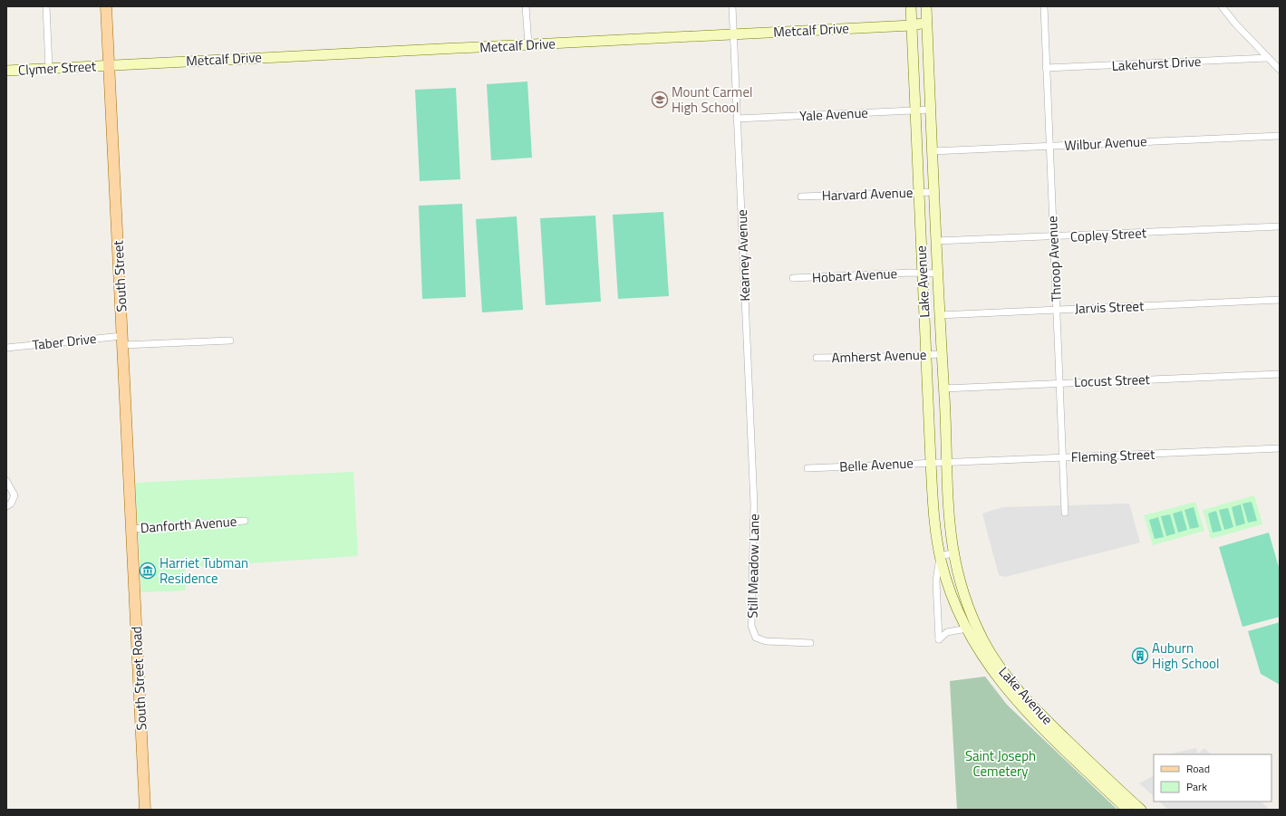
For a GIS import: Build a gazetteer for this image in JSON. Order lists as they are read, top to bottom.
{
  "streets": {
    "main road": [
      "Metcalf Drive",
      "Clymer Street",
      "South Street",
      "Lake Avenue",
      "South Street Road"
    ],
    "street": [
      "Lakehurst Drive",
      "Yale Avenue",
      "Wilbur Avenue",
      "Harvard Avenue",
      "Copley Street",
      "Kearney Avenue",
      "Throop Avenue",
      "Hobart Avenue",
      "Jarvis Street",
      "Taber Drive",
      "Amherst Avenue",
      "Locust Street",
      "Fleming Street",
      "Belle Avenue",
      "Danforth Avenue",
      "Still Meadow Lane"
    ]
  },
  "crossings": [
    ["Metcalf Drive", "Clymer Street"],
    ["Metcalf Drive", "Kearney Avenue"],
    ["Metcalf Drive", "South Street"],
    ["Metcalf Drive", "Lake Avenue"],
    ["Lakehurst Drive", "Throop Avenue"],
    ["Clymer Street", "South Street"],
    ["Yale Avenue", "Kearney Avenue"],
    ["Yale Avenue", "Lake Avenue"],
    ["Wilbur Avenue", "Throop Avenue"],
    ["Wilbur Avenue", "Lake Avenue"],
    ["Harvard Avenue", "Lake Avenue"],
    ["Copley Street", "Throop Avenue"],
    ["Copley Street", "Lake Avenue"],
    ["Kearney Avenue", "Still Meadow Lane"],
    ["Throop Avenue", "Jarvis Street"],
    ["Throop Avenue", "Locust Street"],
    ["Throop Avenue", "Fleming Street"],
    ["Hobart Avenue", "Lake Avenue"],
    ["South Street", "Taber Drive"],
    ["South Street", "Danforth Avenue"],
    ["South Street", "South Street Road"],
    ["Lake Avenue", "Jarvis Street"],
    ["Lake Avenue", "Amherst Avenue"],
    ["Lake Avenue", "Locust Street"],
    ["Lake Avenue", "Fleming Street"],
    ["Lake Avenue", "Belle Avenue"],
    ["Fleming Street", "Belle Avenue"]
  ],
  "parks": ["Saint Joseph Cemetery"],
  "places": {
    "school or university": ["Mount Carmel High School"],
    "museum": ["Harriet Tubman Residence"],
    "building": ["Auburn High School"]
  },
  "legend": ["Road", "Park"]
}
